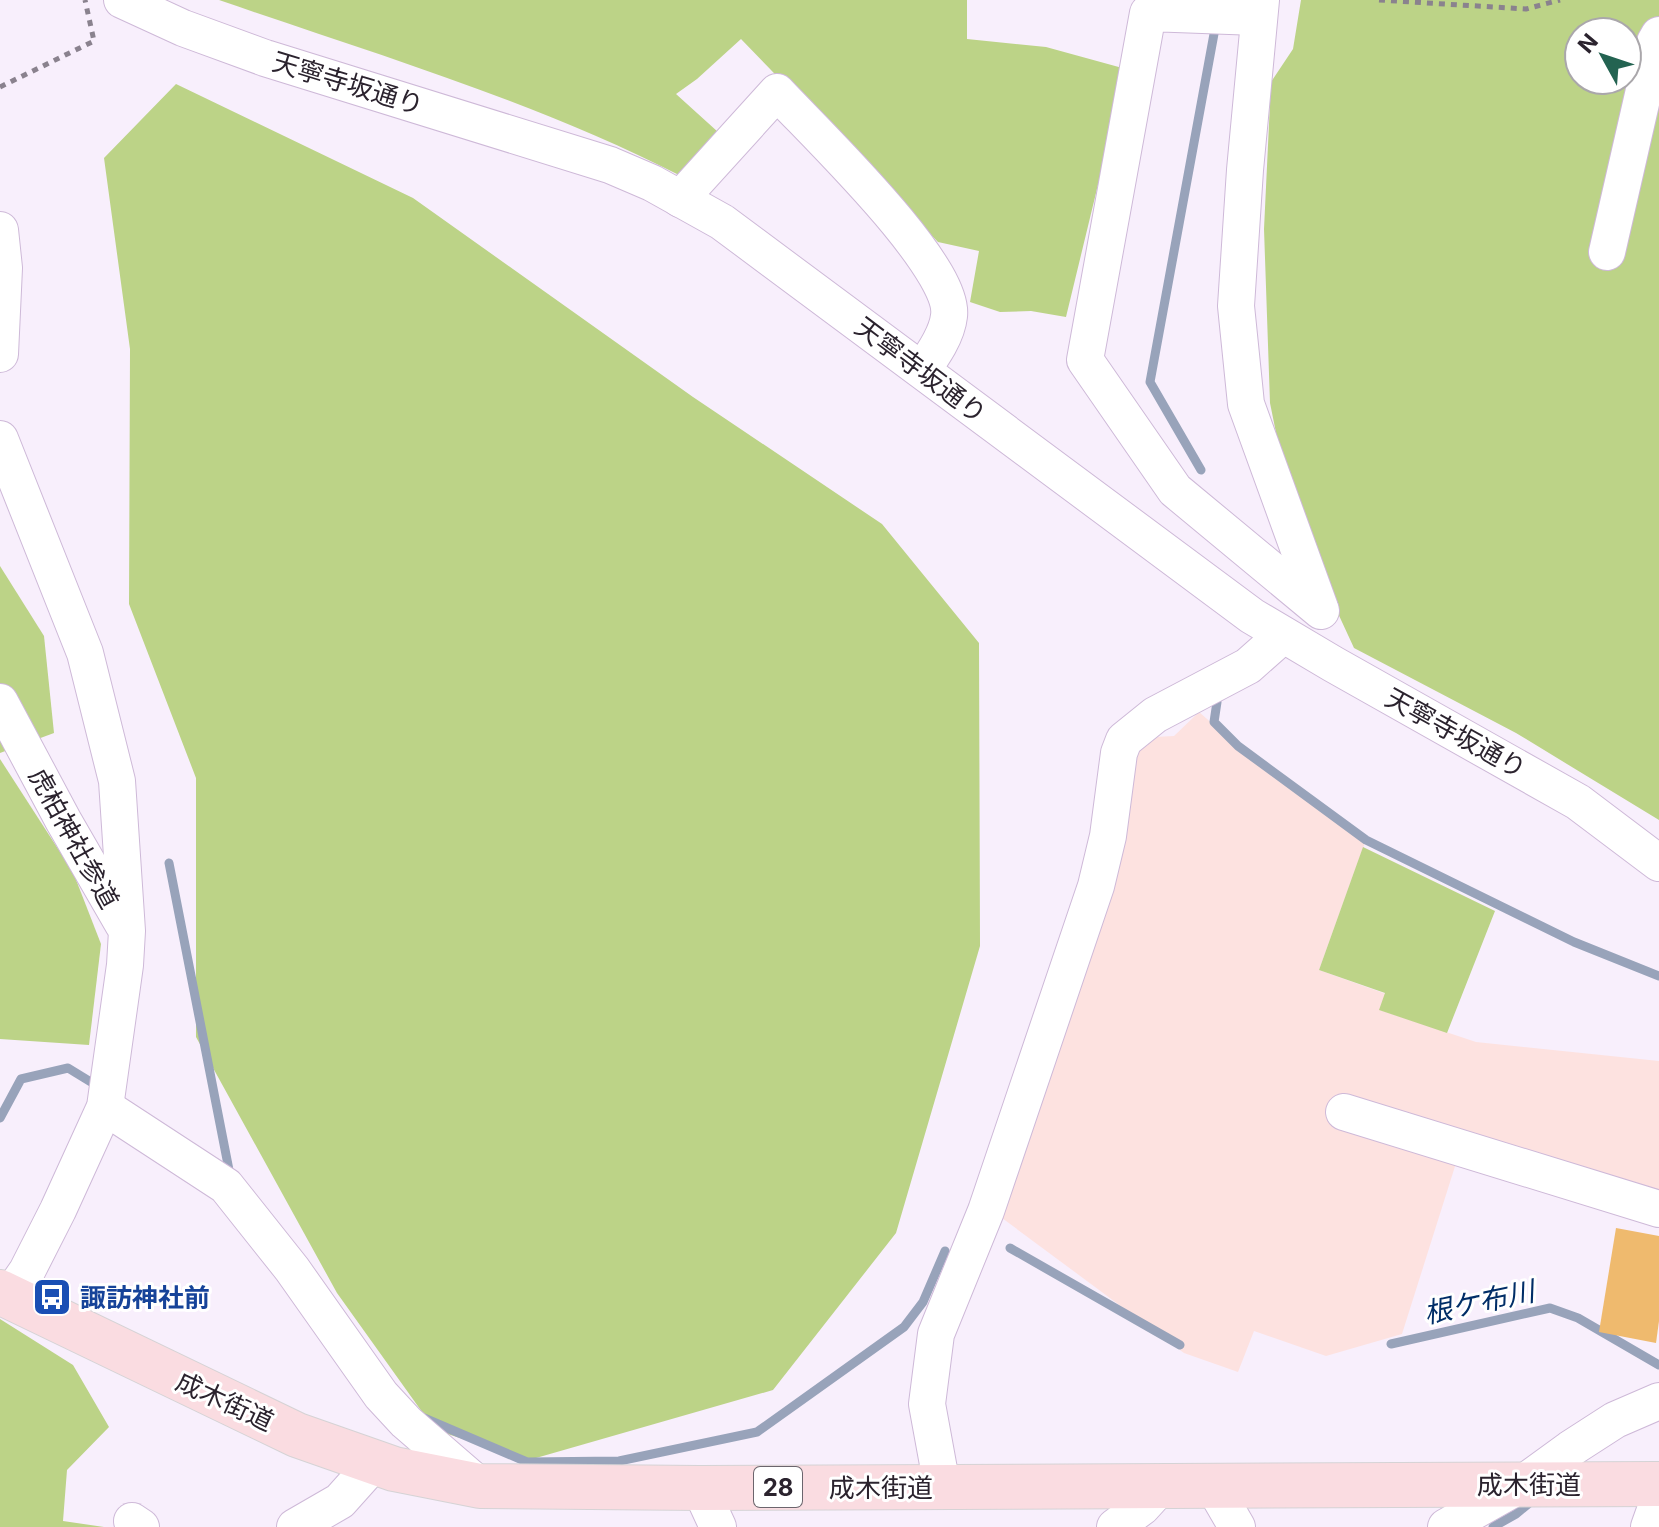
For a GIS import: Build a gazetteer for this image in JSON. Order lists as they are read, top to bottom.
{
  "streets": {
    "main road": ["成木街道", "28"],
    "street": ["天寧寺坂通り", "虎柏神社参道"]
  },
  "water": ["根ケ布川"],
  "places": {
    "bus stop": ["諏訪神社前"]
  },
  "north": "top left"
}
